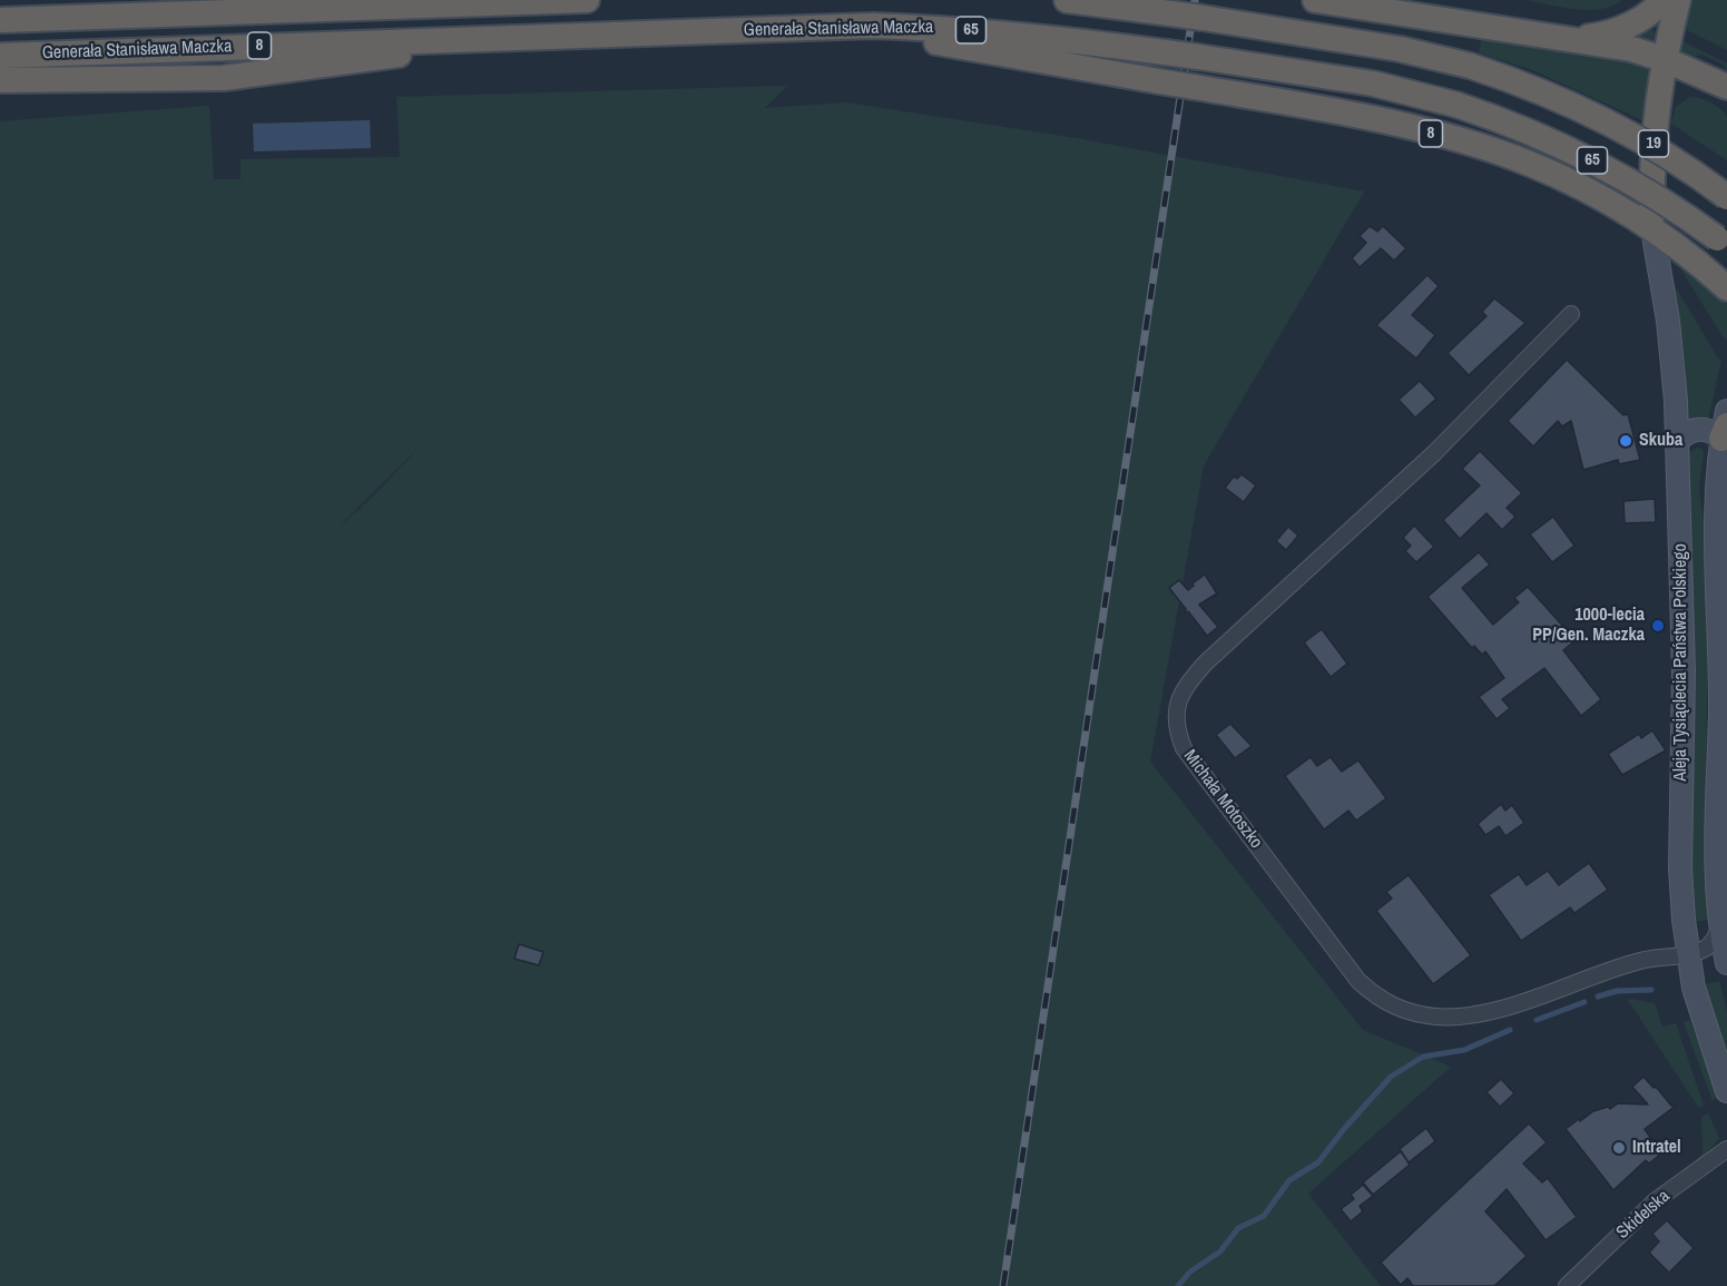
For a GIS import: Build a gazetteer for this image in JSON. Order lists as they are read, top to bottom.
{
  "streets": {
    "highway": [
      "Generała Stanisława Maczka",
      "65",
      "8",
      "19"
    ],
    "main road": ["Aleja Tysiąclecia Państwa Polskiego"],
    "street": ["Michała Motoszko", "Skidelska"]
  },
  "crossings": [
    ["Generała Stanisława Maczka", "8"],
    ["8", "19"],
    ["8", "Aleja Tysiąclecia Państwa Polskiego"],
    ["19", "Aleja Tysiąclecia Państwa Polskiego"],
    ["Aleja Tysiąclecia Państwa Polskiego", "Michała Motoszko"]
  ],
  "places": ["Skuba", "1000-lecia PP/Gen. Maczka", "Intratel"]
}
